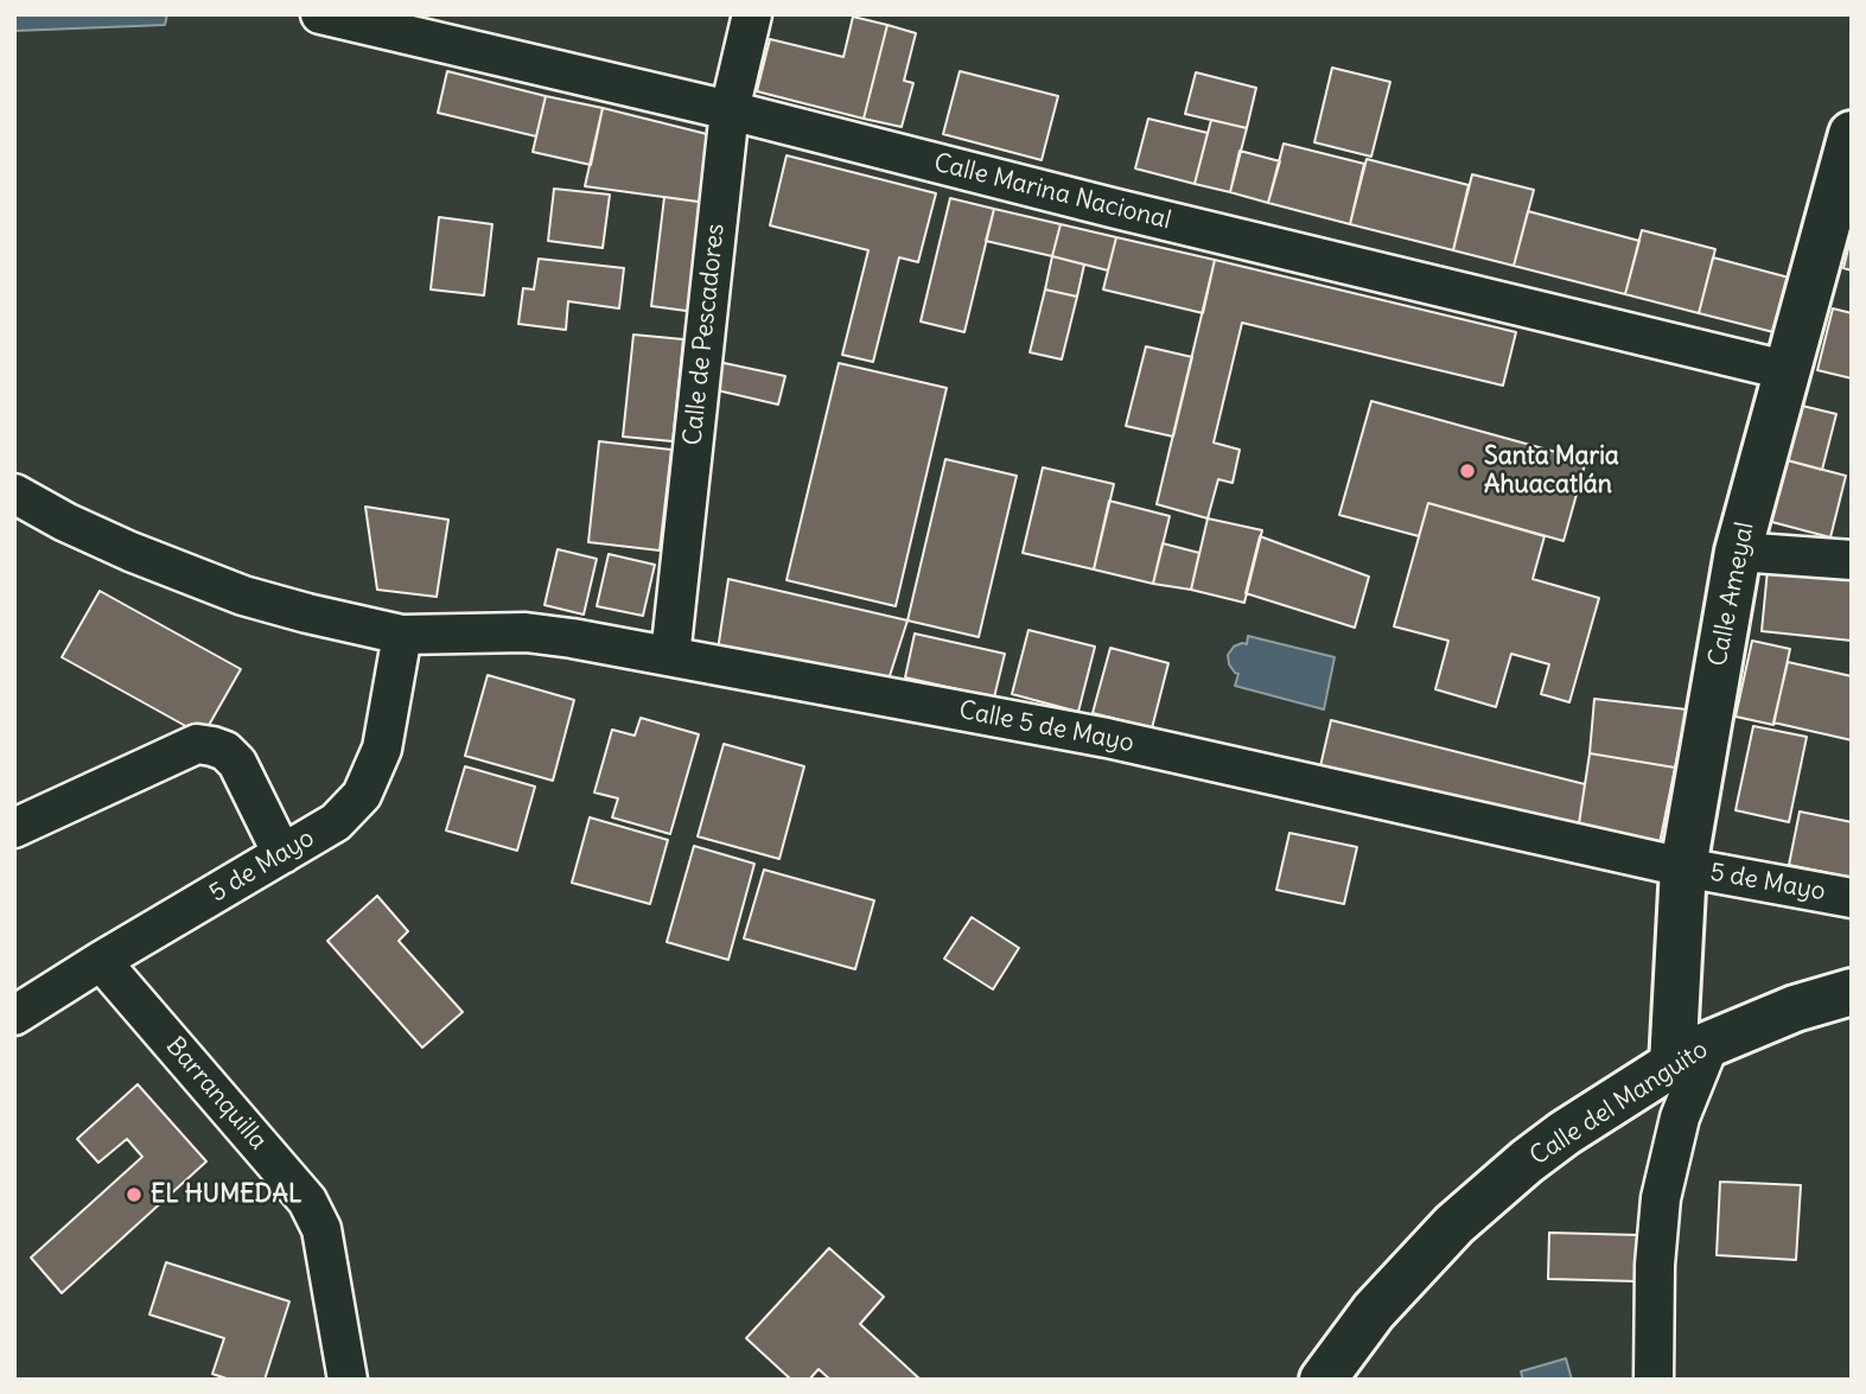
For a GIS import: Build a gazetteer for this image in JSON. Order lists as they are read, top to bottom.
{
  "streets": {
    "main road": ["Calle Ameyal", "Calle del Manguito"],
    "street": [
      "Calle Marina Nacional",
      "Calle de Pescadores",
      "Calle 5 de Mayo",
      "5 de Mayo",
      "Barranquilla"
    ]
  },
  "crossings": [
    ["Calle Marina Nacional", "Calle de Pescadores"],
    ["Calle Marina Nacional", "Calle Ameyal"],
    ["Calle de Pescadores", "Calle 5 de Mayo"],
    ["Calle Ameyal", "Calle 5 de Mayo"],
    ["Calle Ameyal", "5 de Mayo"],
    ["Calle Ameyal", "Calle del Manguito"],
    ["Calle 5 de Mayo", "5 de Mayo"],
    ["5 de Mayo", "Barranquilla"]
  ],
  "places": ["Santa Maria Ahuacatlán", "EL HUMEDAL"]
}
